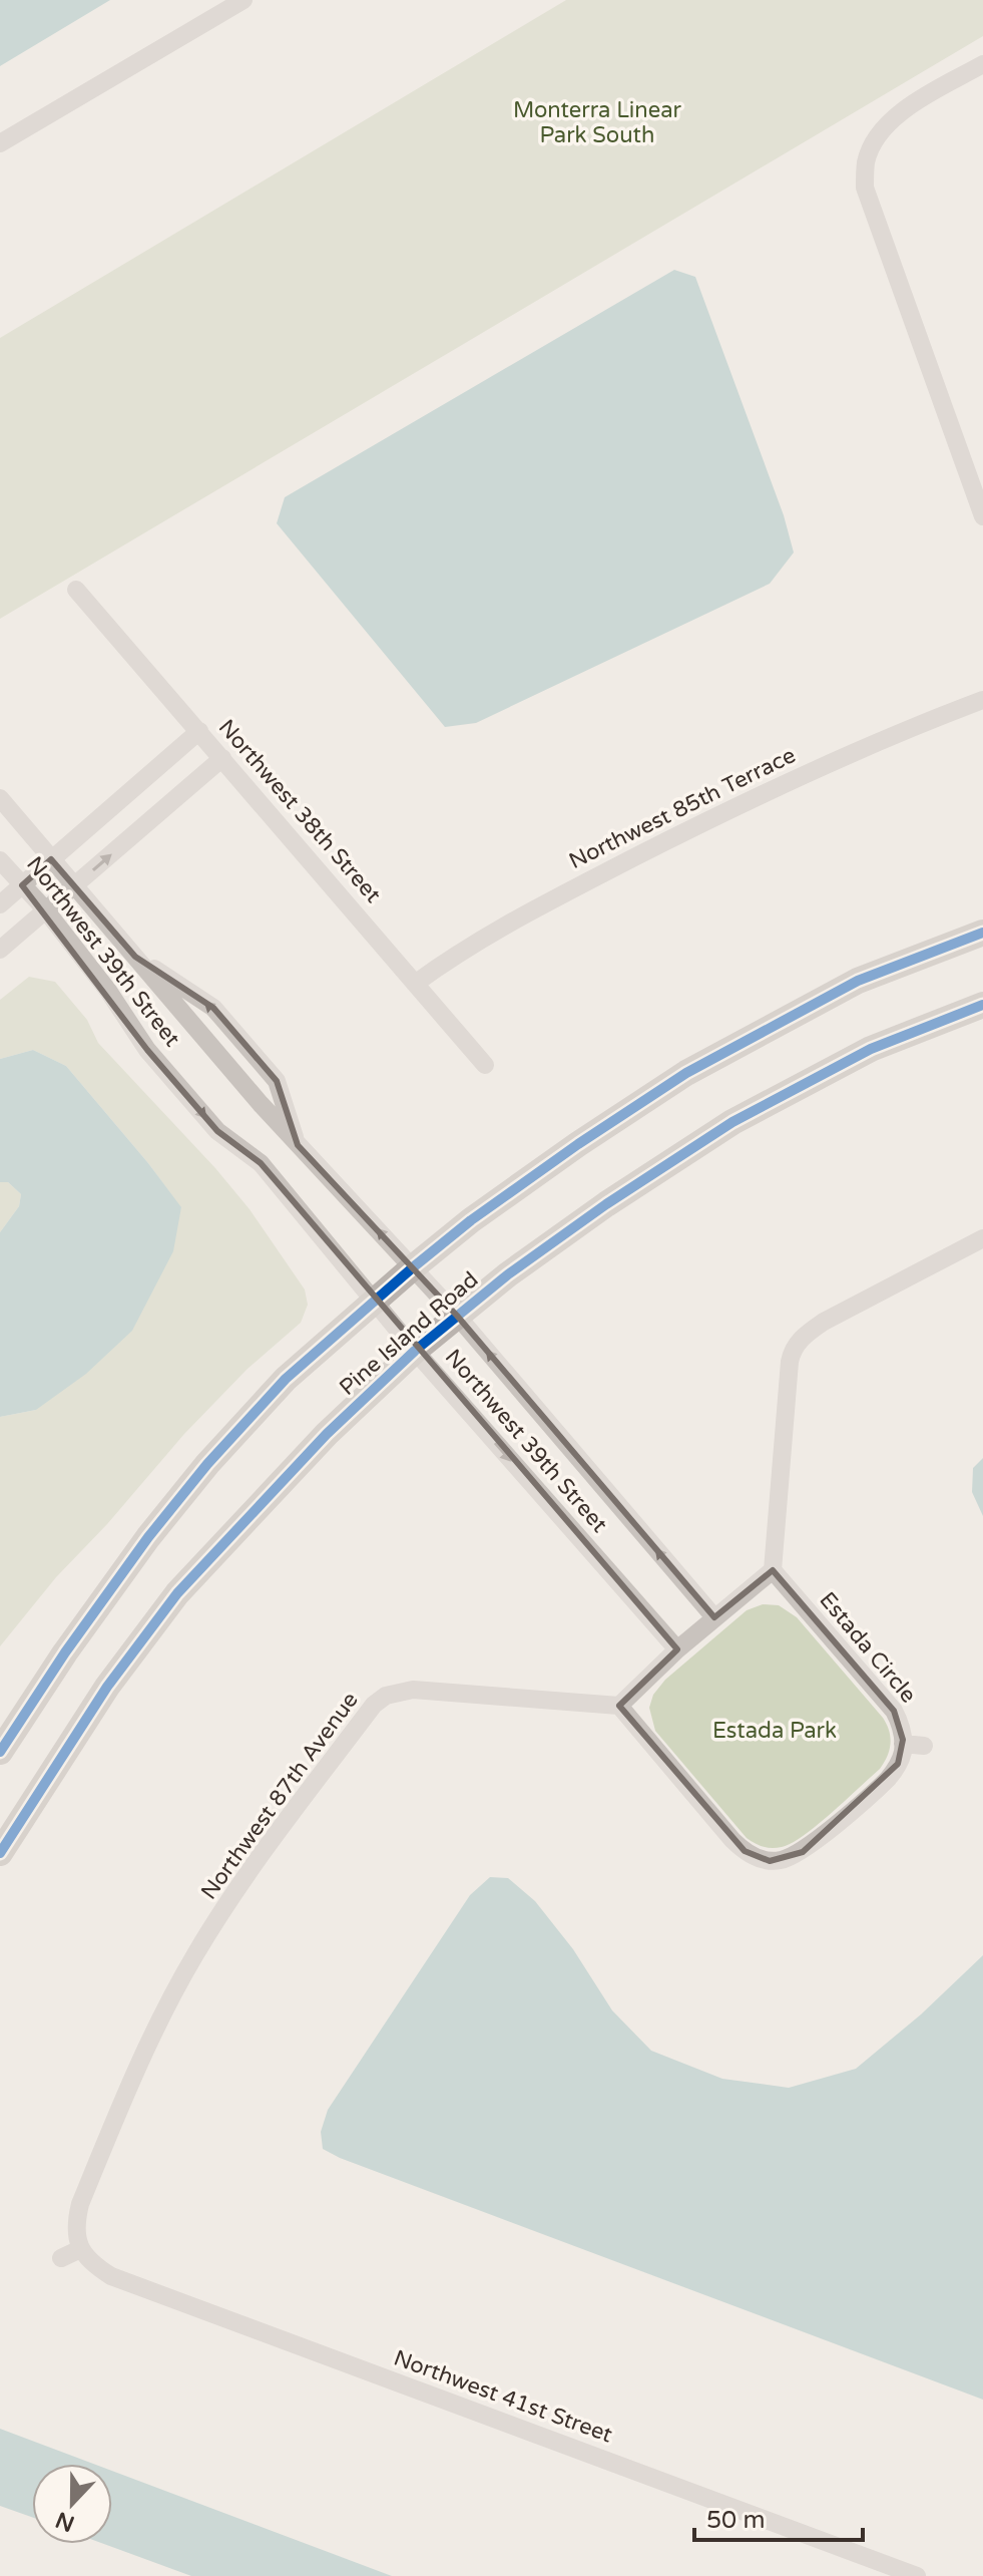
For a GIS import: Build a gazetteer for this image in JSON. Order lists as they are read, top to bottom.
{
  "streets": {
    "main road": ["Pine Island Road"],
    "street": [
      "Northwest 85th Terrace",
      "Northwest 38th Street",
      "Northwest 39th Street",
      "Estada Circle",
      "Northwest 87th Avenue",
      "Northwest 41st Street"
    ]
  },
  "crossings": [
    ["Northwest 85th Terrace", "Northwest 38th Street"],
    ["Northwest 39th Street", "Pine Island Road"],
    ["Northwest 87th Avenue", "Northwest 41st Street"]
  ],
  "parks": ["Monterra Linear Park South", "Estada Park"],
  "scale_bar": "50 m",
  "north": "bottom"
}
